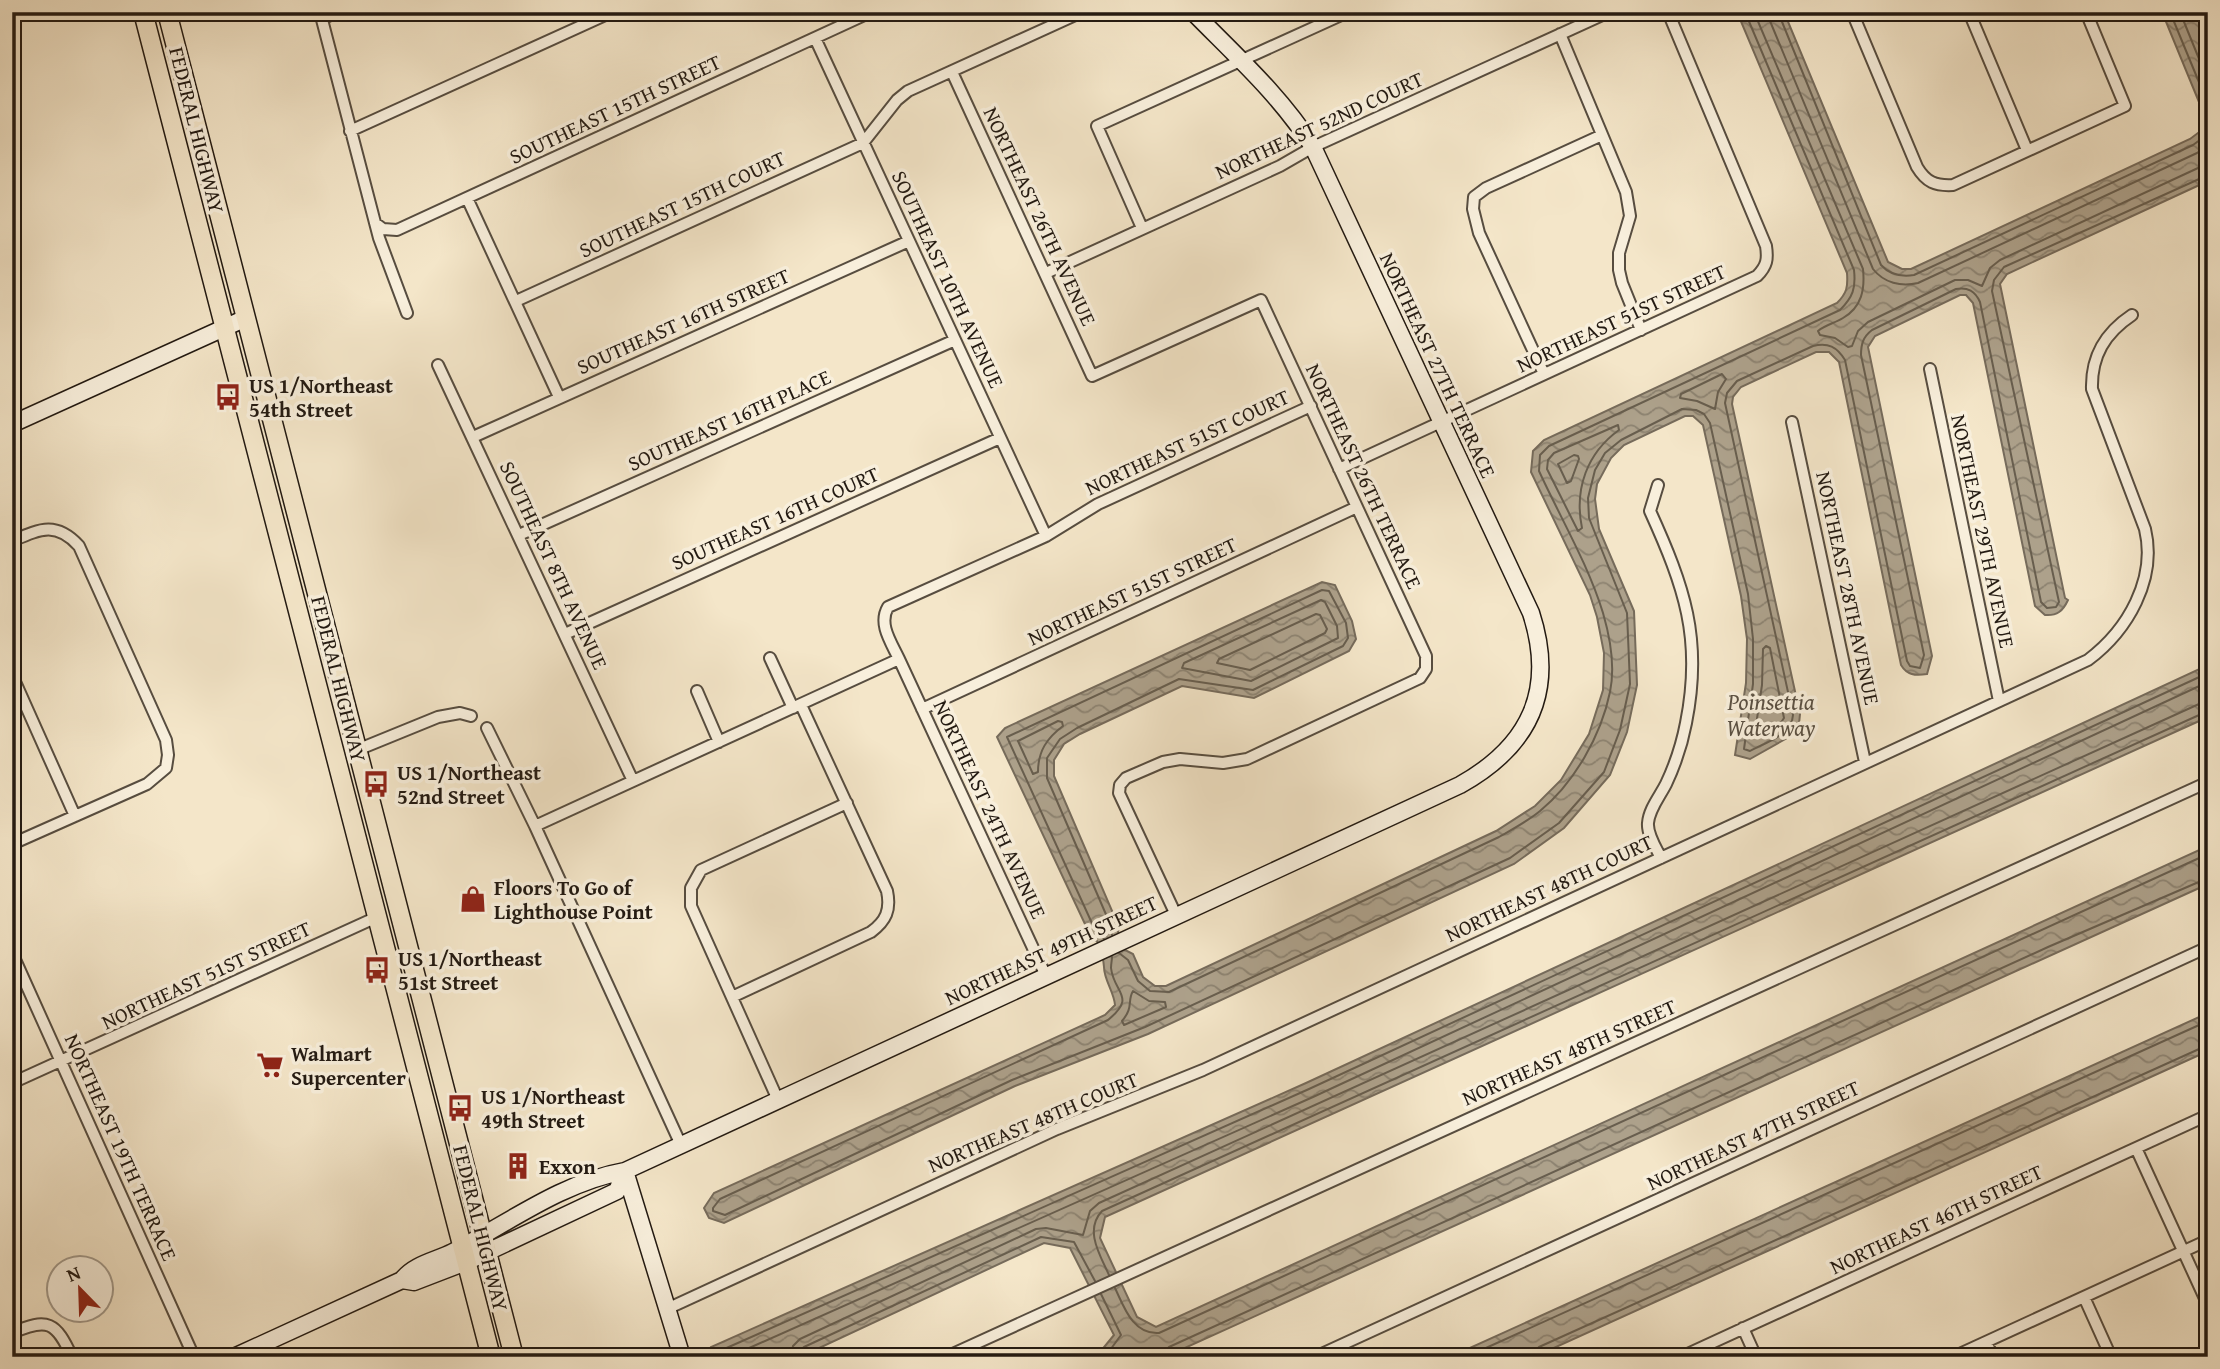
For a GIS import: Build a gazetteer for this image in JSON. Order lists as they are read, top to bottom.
{
  "streets": {
    "main road": ["FEDERAL HIGHWAY"],
    "street": [
      "SOUTHEAST 15TH STREET",
      "NORTHEAST 52ND COURT",
      "SOUTHEAST 15TH COURT",
      "NORTHEAST 26TH AVENUE",
      "SOUTHEAST 10TH AVENUE",
      "NORTHEAST 51ST STREET",
      "SOUTHEAST 16TH STREET",
      "NORTHEAST 27TH TERRACE",
      "SOUTHEAST 16TH PLACE",
      "NORTHEAST 51ST COURT",
      "NORTHEAST 26TH TERRACE",
      "SOUTHEAST 16TH COURT",
      "NORTHEAST 29TH AVENUE",
      "SOUTHEAST 8TH AVENUE",
      "NORTHEAST 28TH AVENUE",
      "NORTHEAST 24TH AVENUE",
      "NORTHEAST 48TH COURT",
      "NORTHEAST 49TH STREET",
      "NORTHEAST 48TH STREET",
      "NORTHEAST 47TH STREET",
      "NORTHEAST 19TH TERRACE",
      "NORTHEAST 46TH STREET"
    ]
  },
  "crossings": [
    ["SOUTHEAST 15TH STREET", "SOUTHEAST 10TH AVENUE"],
    ["NORTHEAST 52ND COURT", "NORTHEAST 26TH AVENUE"],
    ["NORTHEAST 52ND COURT", "NORTHEAST 27TH TERRACE"],
    ["FEDERAL HIGHWAY", "NORTHEAST 51ST STREET"],
    ["FEDERAL HIGHWAY", "NORTHEAST 49TH STREET"],
    ["SOUTHEAST 15TH COURT", "SOUTHEAST 10TH AVENUE"],
    ["NORTHEAST 26TH AVENUE", "NORTHEAST 26TH TERRACE"],
    ["SOUTHEAST 10TH AVENUE", "SOUTHEAST 16TH STREET"],
    ["SOUTHEAST 10TH AVENUE", "SOUTHEAST 16TH PLACE"],
    ["SOUTHEAST 10TH AVENUE", "NORTHEAST 51ST COURT"],
    ["SOUTHEAST 10TH AVENUE", "SOUTHEAST 16TH COURT"],
    ["SOUTHEAST 10TH AVENUE", "NORTHEAST 24TH AVENUE"],
    ["NORTHEAST 51ST STREET", "NORTHEAST 27TH TERRACE"],
    ["NORTHEAST 51ST STREET", "NORTHEAST 26TH TERRACE"],
    ["NORTHEAST 51ST STREET", "NORTHEAST 24TH AVENUE"],
    ["NORTHEAST 51ST STREET", "NORTHEAST 19TH TERRACE"],
    ["SOUTHEAST 16TH STREET", "SOUTHEAST 8TH AVENUE"],
    ["NORTHEAST 27TH TERRACE", "NORTHEAST 49TH STREET"],
    ["SOUTHEAST 16TH PLACE", "SOUTHEAST 8TH AVENUE"],
    ["NORTHEAST 51ST COURT", "NORTHEAST 26TH TERRACE"],
    ["NORTHEAST 51ST COURT", "NORTHEAST 24TH AVENUE"],
    ["NORTHEAST 26TH TERRACE", "NORTHEAST 49TH STREET"],
    ["SOUTHEAST 16TH COURT", "SOUTHEAST 8TH AVENUE"],
    ["NORTHEAST 29TH AVENUE", "NORTHEAST 48TH COURT"],
    ["NORTHEAST 28TH AVENUE", "NORTHEAST 48TH COURT"],
    ["NORTHEAST 24TH AVENUE", "NORTHEAST 49TH STREET"]
  ],
  "water": ["Poinsettia Waterway"],
  "places": {
    "bus stop": [
      "US 1/Northeast 54th Street",
      "US 1/Northeast 52nd Street",
      "US 1/Northeast 51st Street",
      "US 1/Northeast 49th Street"
    ],
    "shop": ["Floors To Go of Lighthouse Point"],
    "supermarket": ["Walmart Supercenter"],
    "building": ["Exxon"]
  },
  "north": "top left"
}
